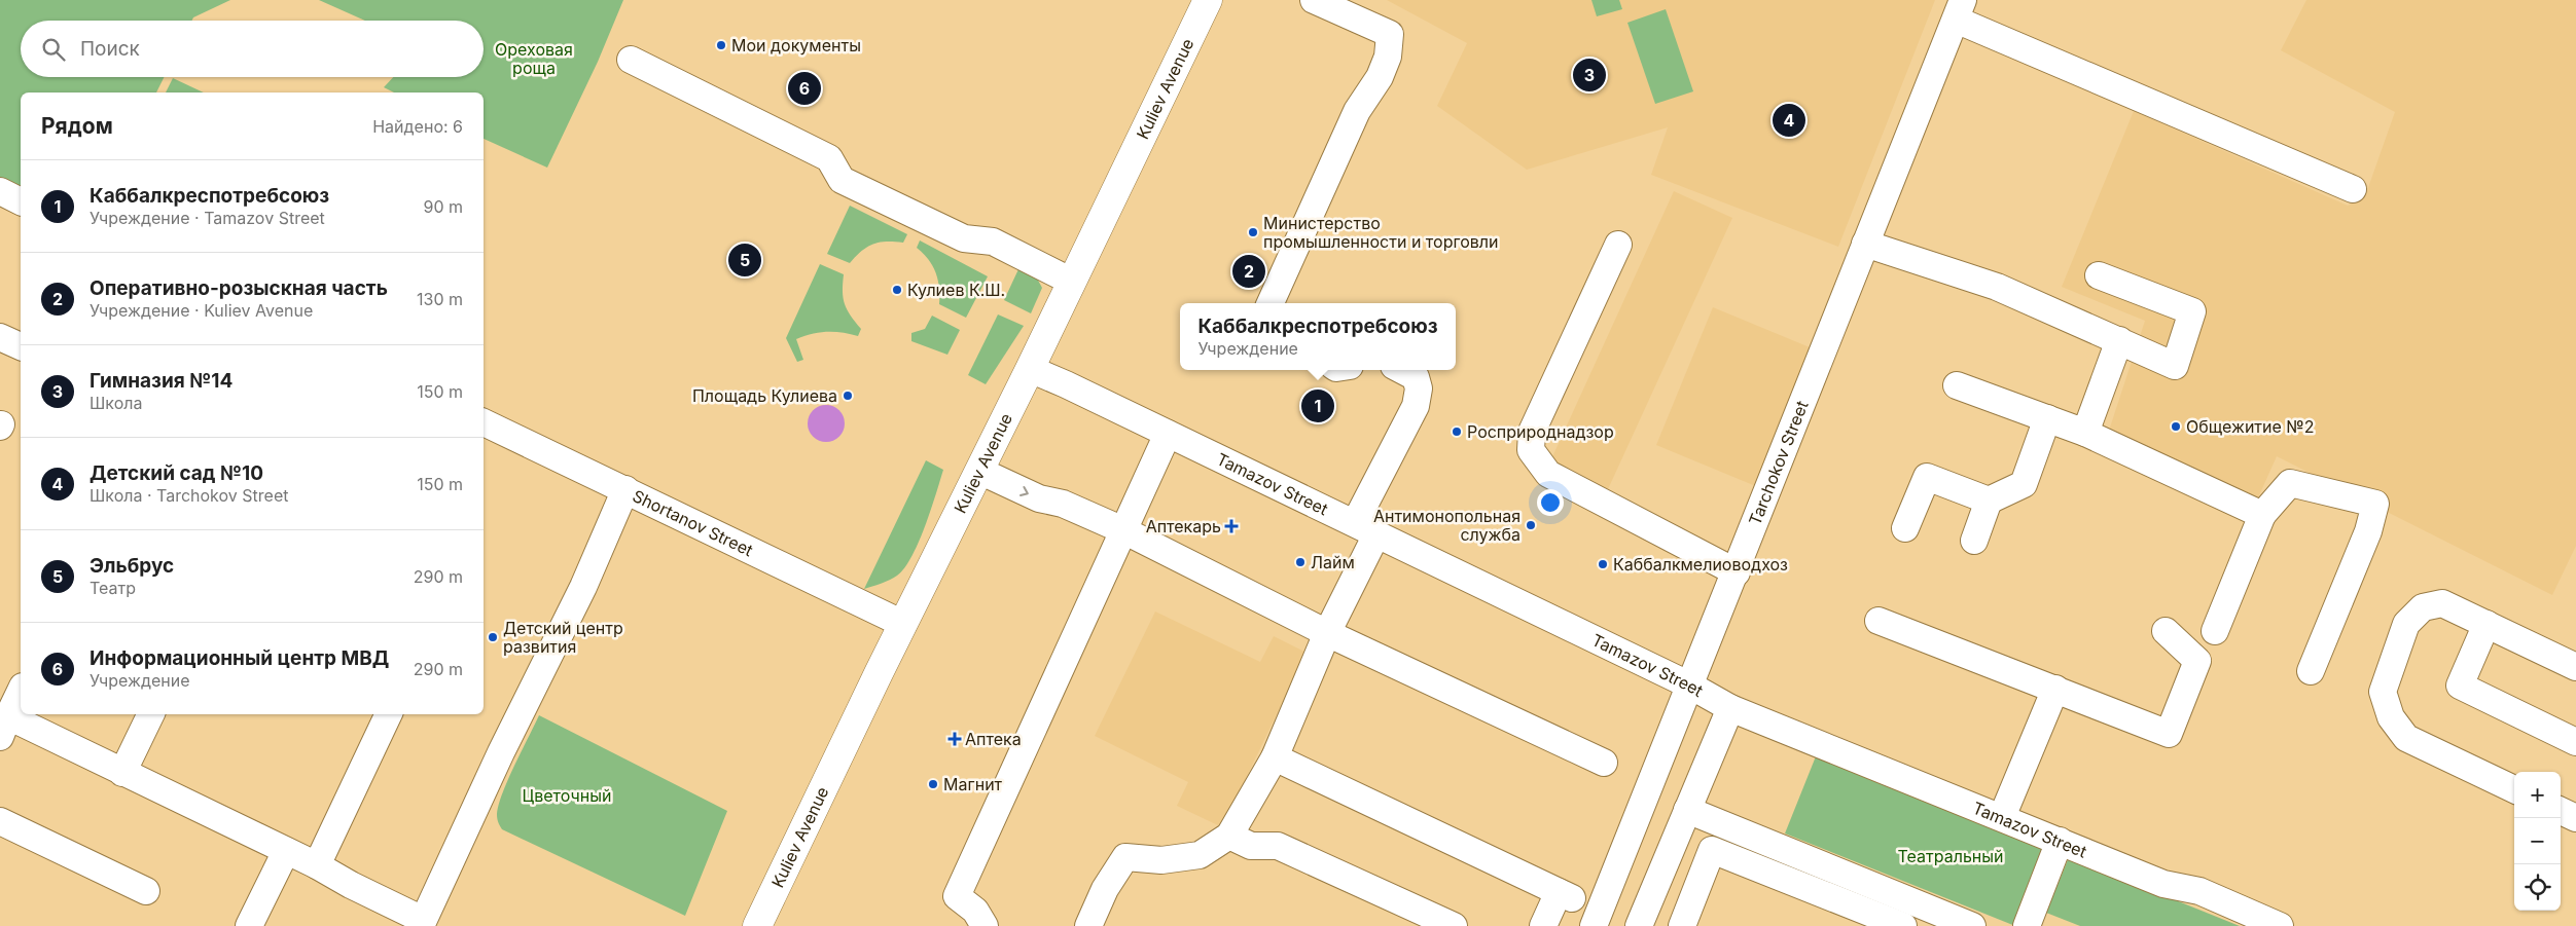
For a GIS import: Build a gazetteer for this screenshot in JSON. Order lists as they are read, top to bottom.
{
  "streets": {
    "main road": ["Kuliev Avenue"],
    "street": ["Tarchokov Street", "Tamazov Street", "Shortanov Street"]
  },
  "crossings": [
    ["Kuliev Avenue", "Tamazov Street"],
    ["Kuliev Avenue", "Shortanov Street"],
    ["Tarchokov Street", "Tamazov Street"]
  ],
  "parks": ["Ореховая роща", "Цветочный", "Театральный"],
  "places": {
    "other": [
      "Мои документы",
      "Министерство промышленности и торговли",
      "Кулиев К.Ш.",
      "Площадь Кулиева",
      "Общежитие №2",
      "Росприроднадзор",
      "Антимонопольная служба",
      "Лайм",
      "Каббалкмелиоводхоз",
      "Детский центр развития",
      "Магнит"
    ],
    "health": ["Аптекарь", "Аптека"]
  },
  "page": {
    "search": "Поиск",
    "pins": [
      "3",
      "6",
      "4",
      "5",
      "2",
      "1"
    ],
    "heading": ["Рядом", "Найдено: 6"],
    "list": [
      {
        "mark": "1",
        "name": "Каббалкреспотребсоюз",
        "note": "Учреждение · Tamazov Street",
        "value": "90 m"
      },
      {
        "mark": "2",
        "name": "Оперативно-розыскная часть",
        "note": "Учреждение · Kuliev Avenue",
        "value": "130 m"
      },
      {
        "mark": "3",
        "name": "Гимназия №14",
        "note": "Школа",
        "value": "150 m"
      },
      {
        "mark": "4",
        "name": "Детский сад №10",
        "note": "Школа · Tarchokov Street",
        "value": "150 m"
      },
      {
        "mark": "5",
        "name": "Эльбрус",
        "note": "Театр",
        "value": "290 m"
      },
      {
        "mark": "6",
        "name": "Информационный центр МВД",
        "note": "Учреждение",
        "value": "290 m"
      }
    ],
    "popup": ["Каббалкреспотребсоюз", "Учреждение"],
    "map_buttons": ["+", "−"]
  }
}
